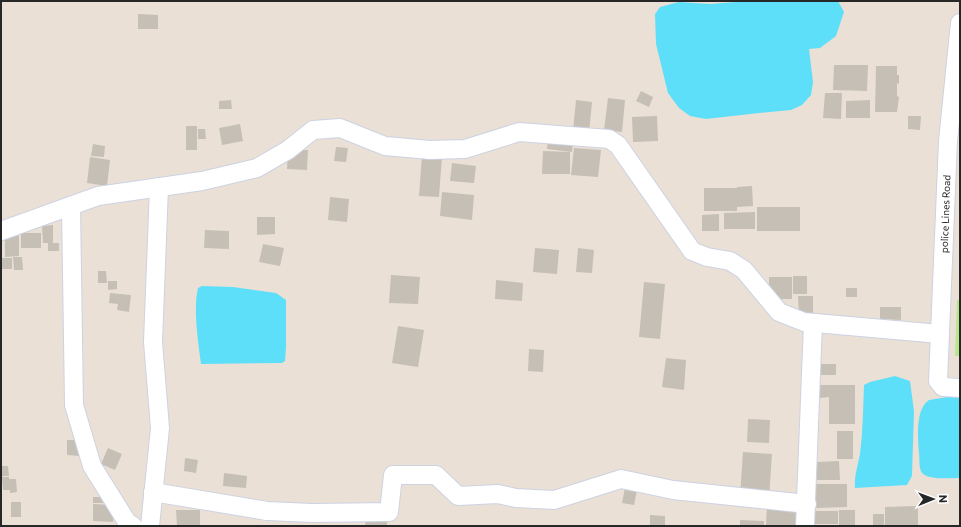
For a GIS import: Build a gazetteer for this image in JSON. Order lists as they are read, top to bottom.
{
  "streets": {
    "street": ["police Lines Road"]
  },
  "north": "right"
}
